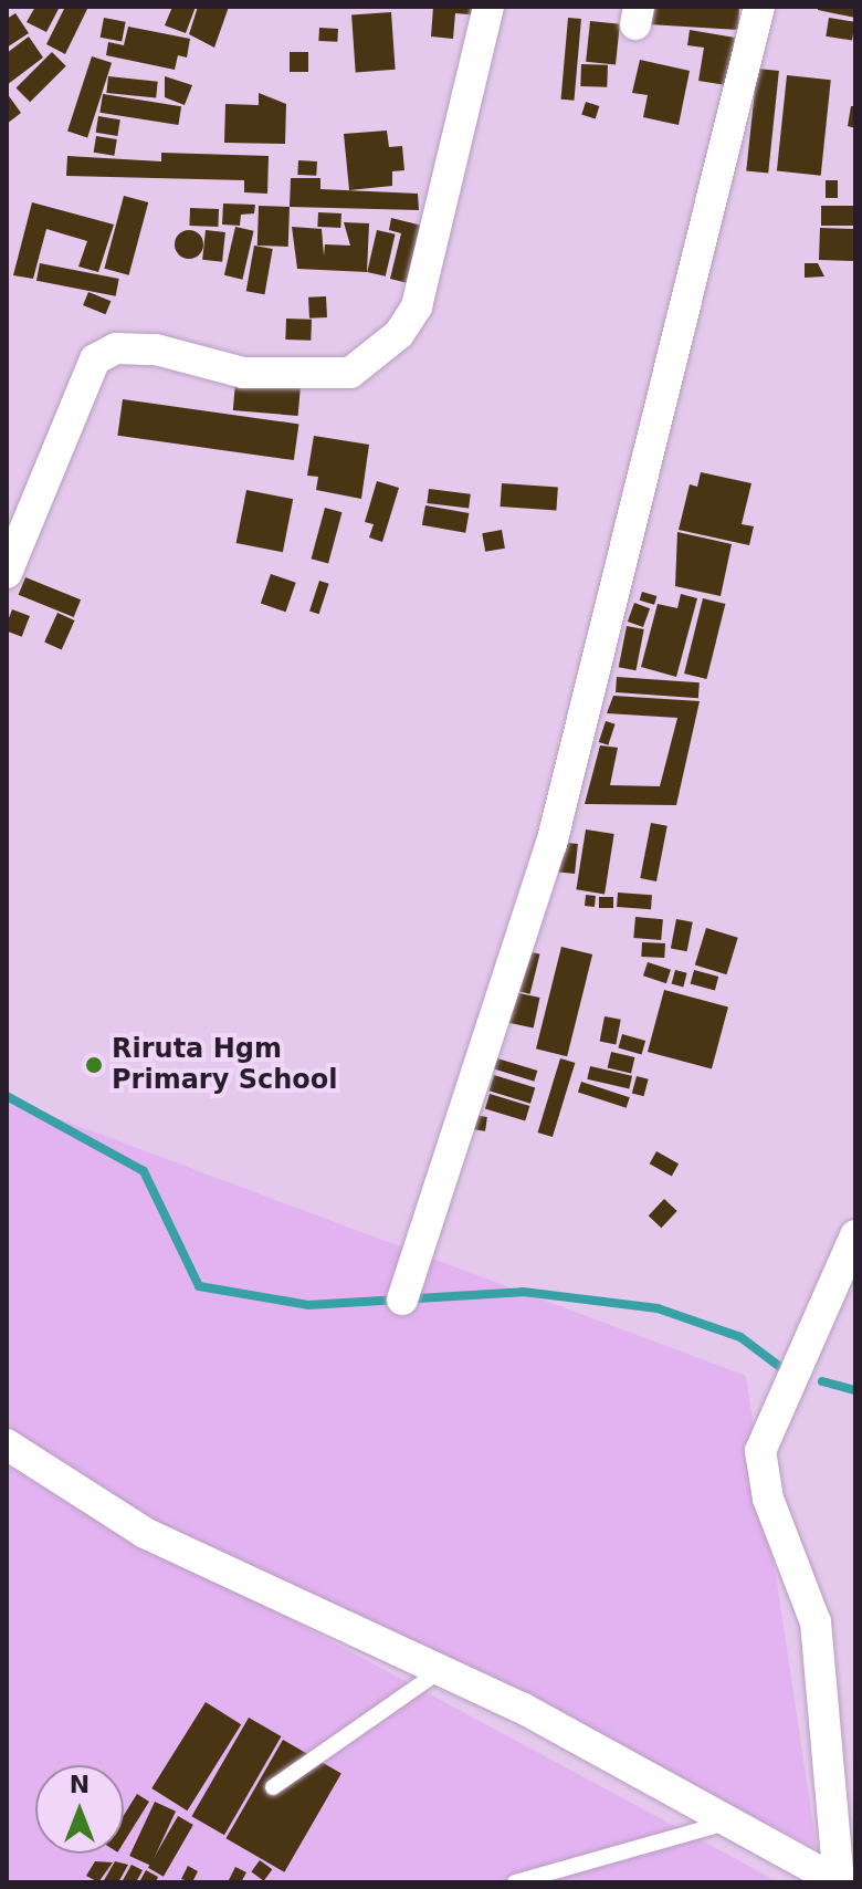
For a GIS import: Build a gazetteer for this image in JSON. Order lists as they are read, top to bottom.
{
  "places": ["Riruta Hgm Primary School"],
  "north": "top"
}
